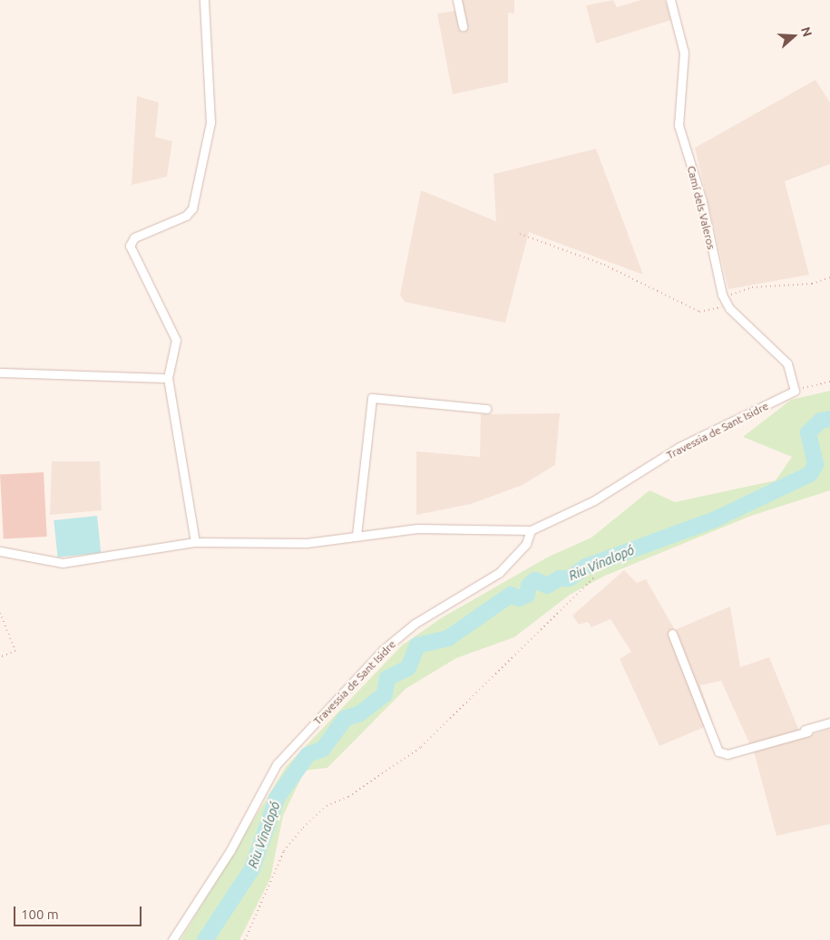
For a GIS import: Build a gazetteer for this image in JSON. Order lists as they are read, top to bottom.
{
  "streets": {
    "street": ["Camí dels Valeros", "Travessia de Sant Isidre"]
  },
  "water": ["Riu Vinalopó"],
  "scale_bar": "100 m",
  "north": "right"
}
